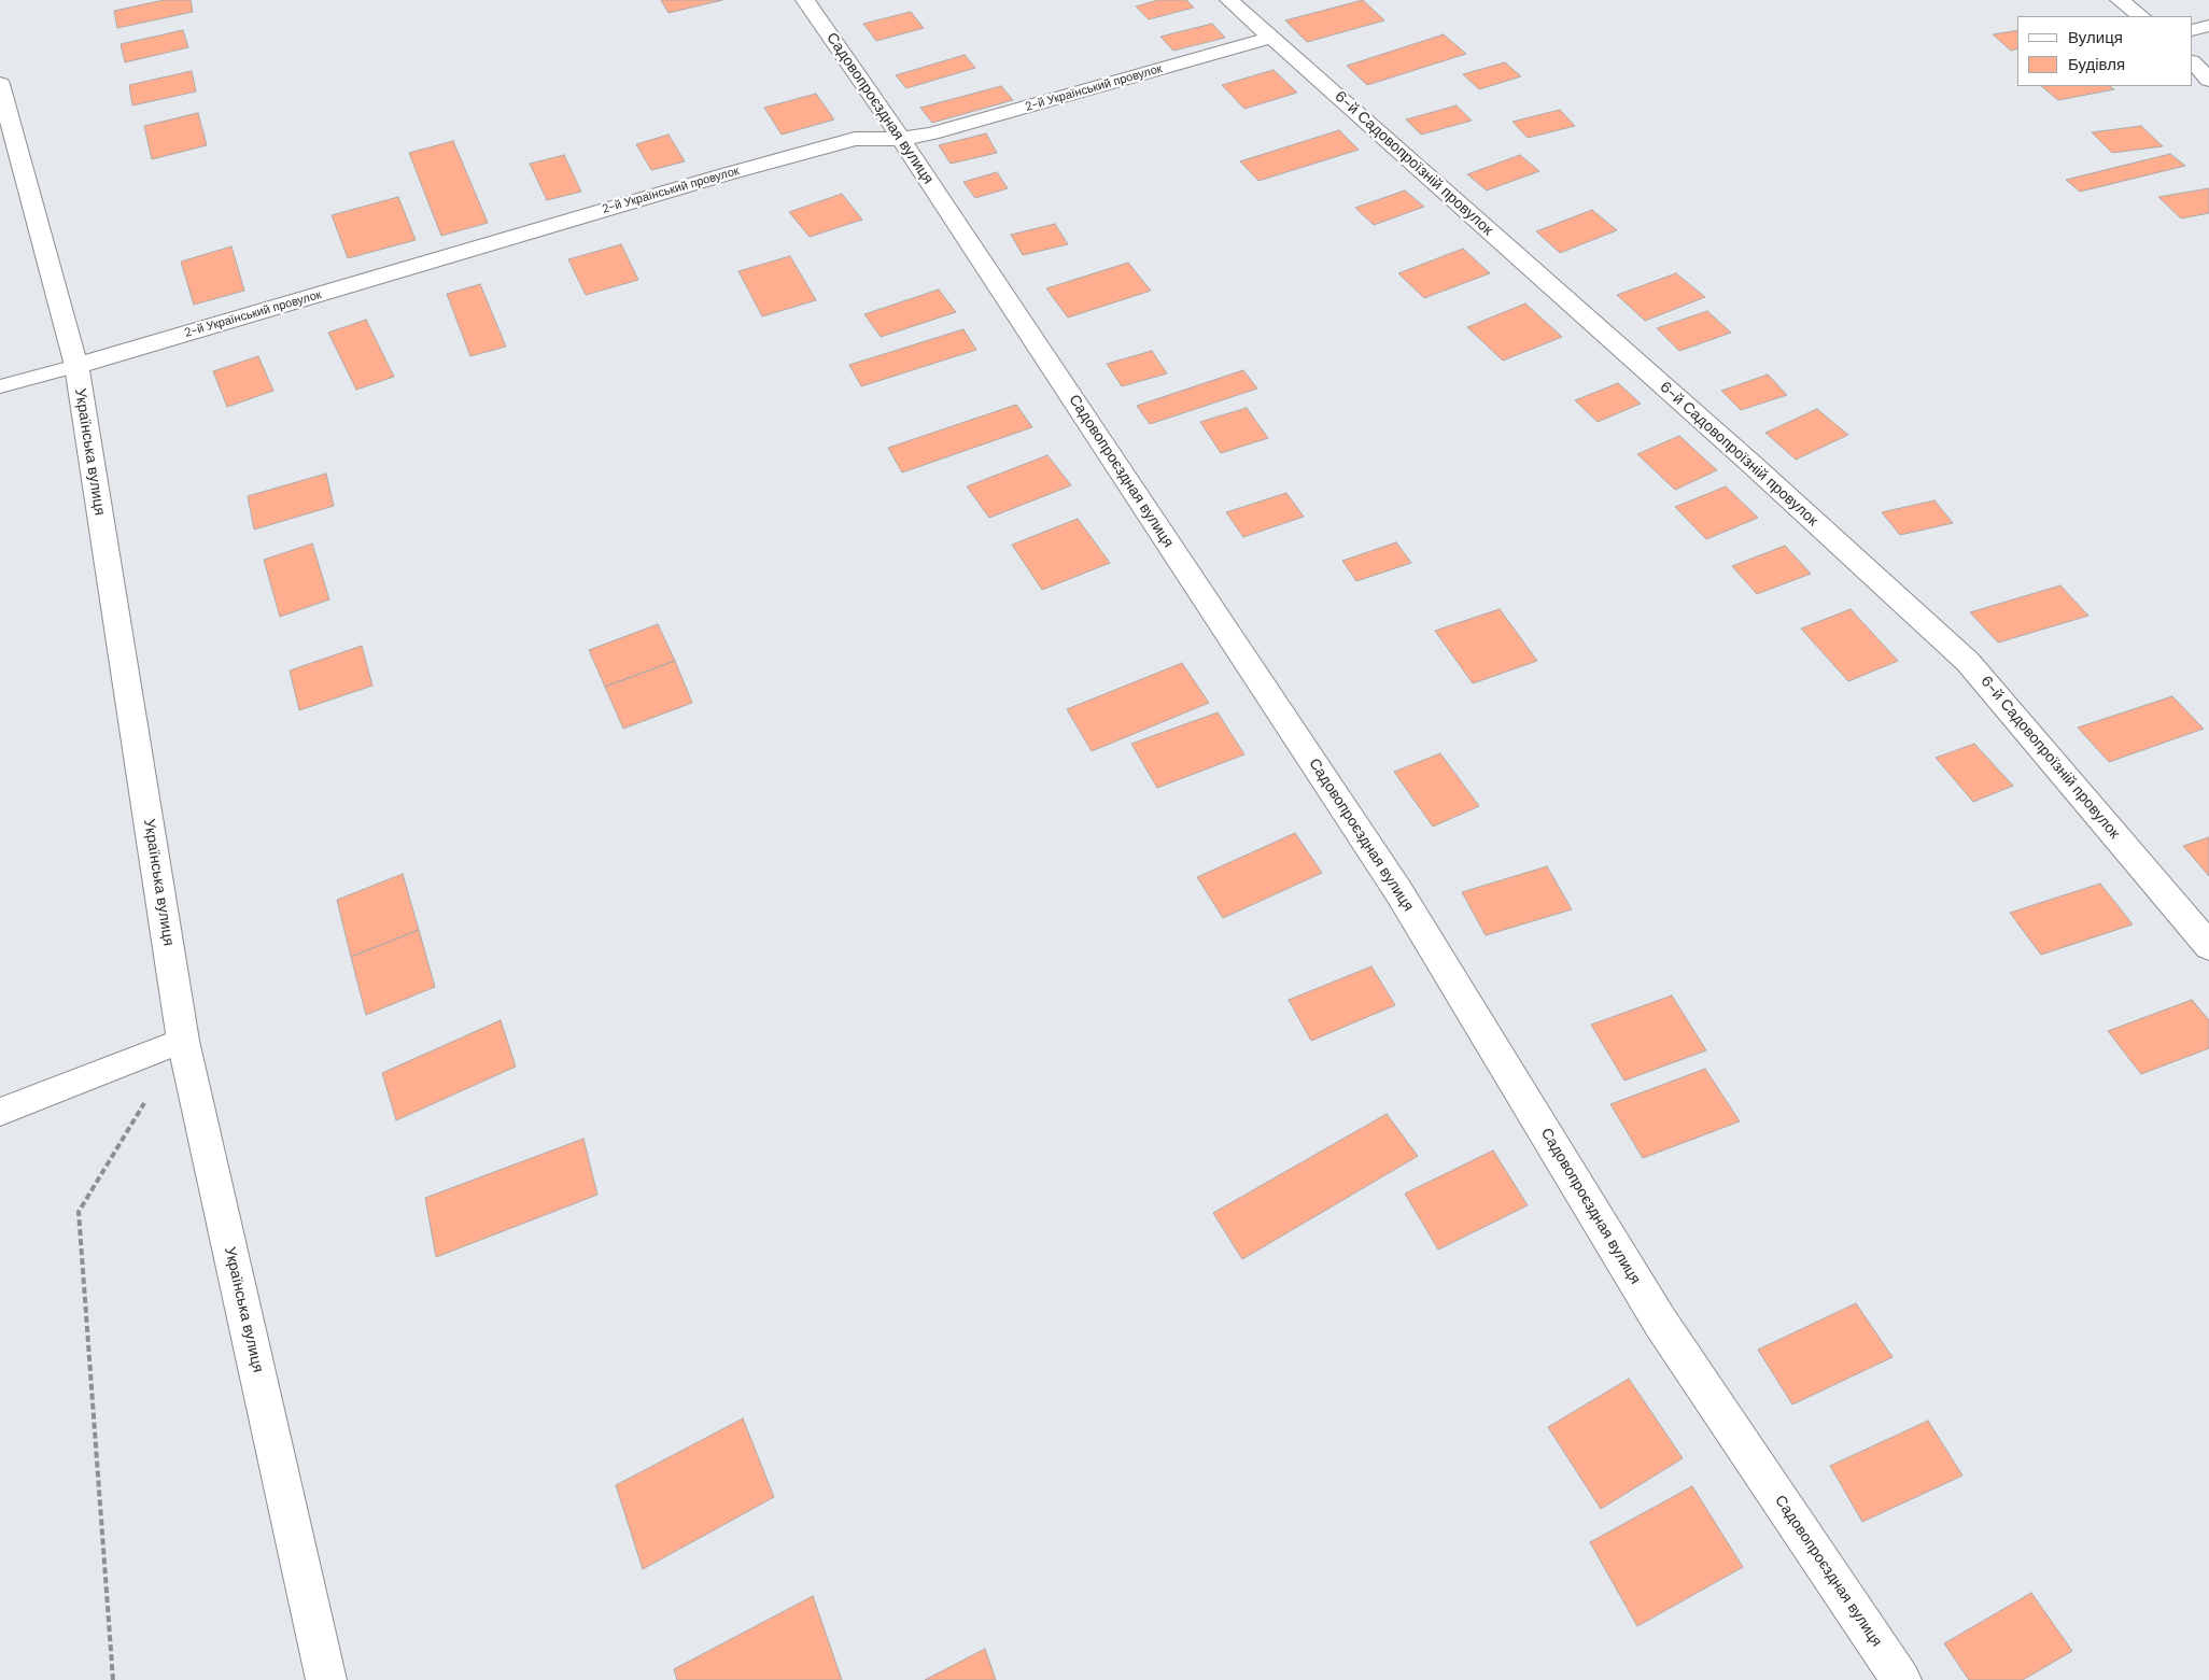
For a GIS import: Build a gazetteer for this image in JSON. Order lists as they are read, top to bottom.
{
  "streets": {
    "street": [
      "2-й Український провулок",
      "Садовопроєздная вулиця",
      "6-й Садовопроїзній провулок",
      "Українська вулиця"
    ]
  },
  "crossings": [
    ["2-й Український провулок", "Садовопроєздная вулиця"],
    ["2-й Український провулок", "6-й Садовопроїзній провулок"],
    ["2-й Український провулок", "Українська вулиця"]
  ],
  "legend": ["Вулиця", "Будівля"]
}
